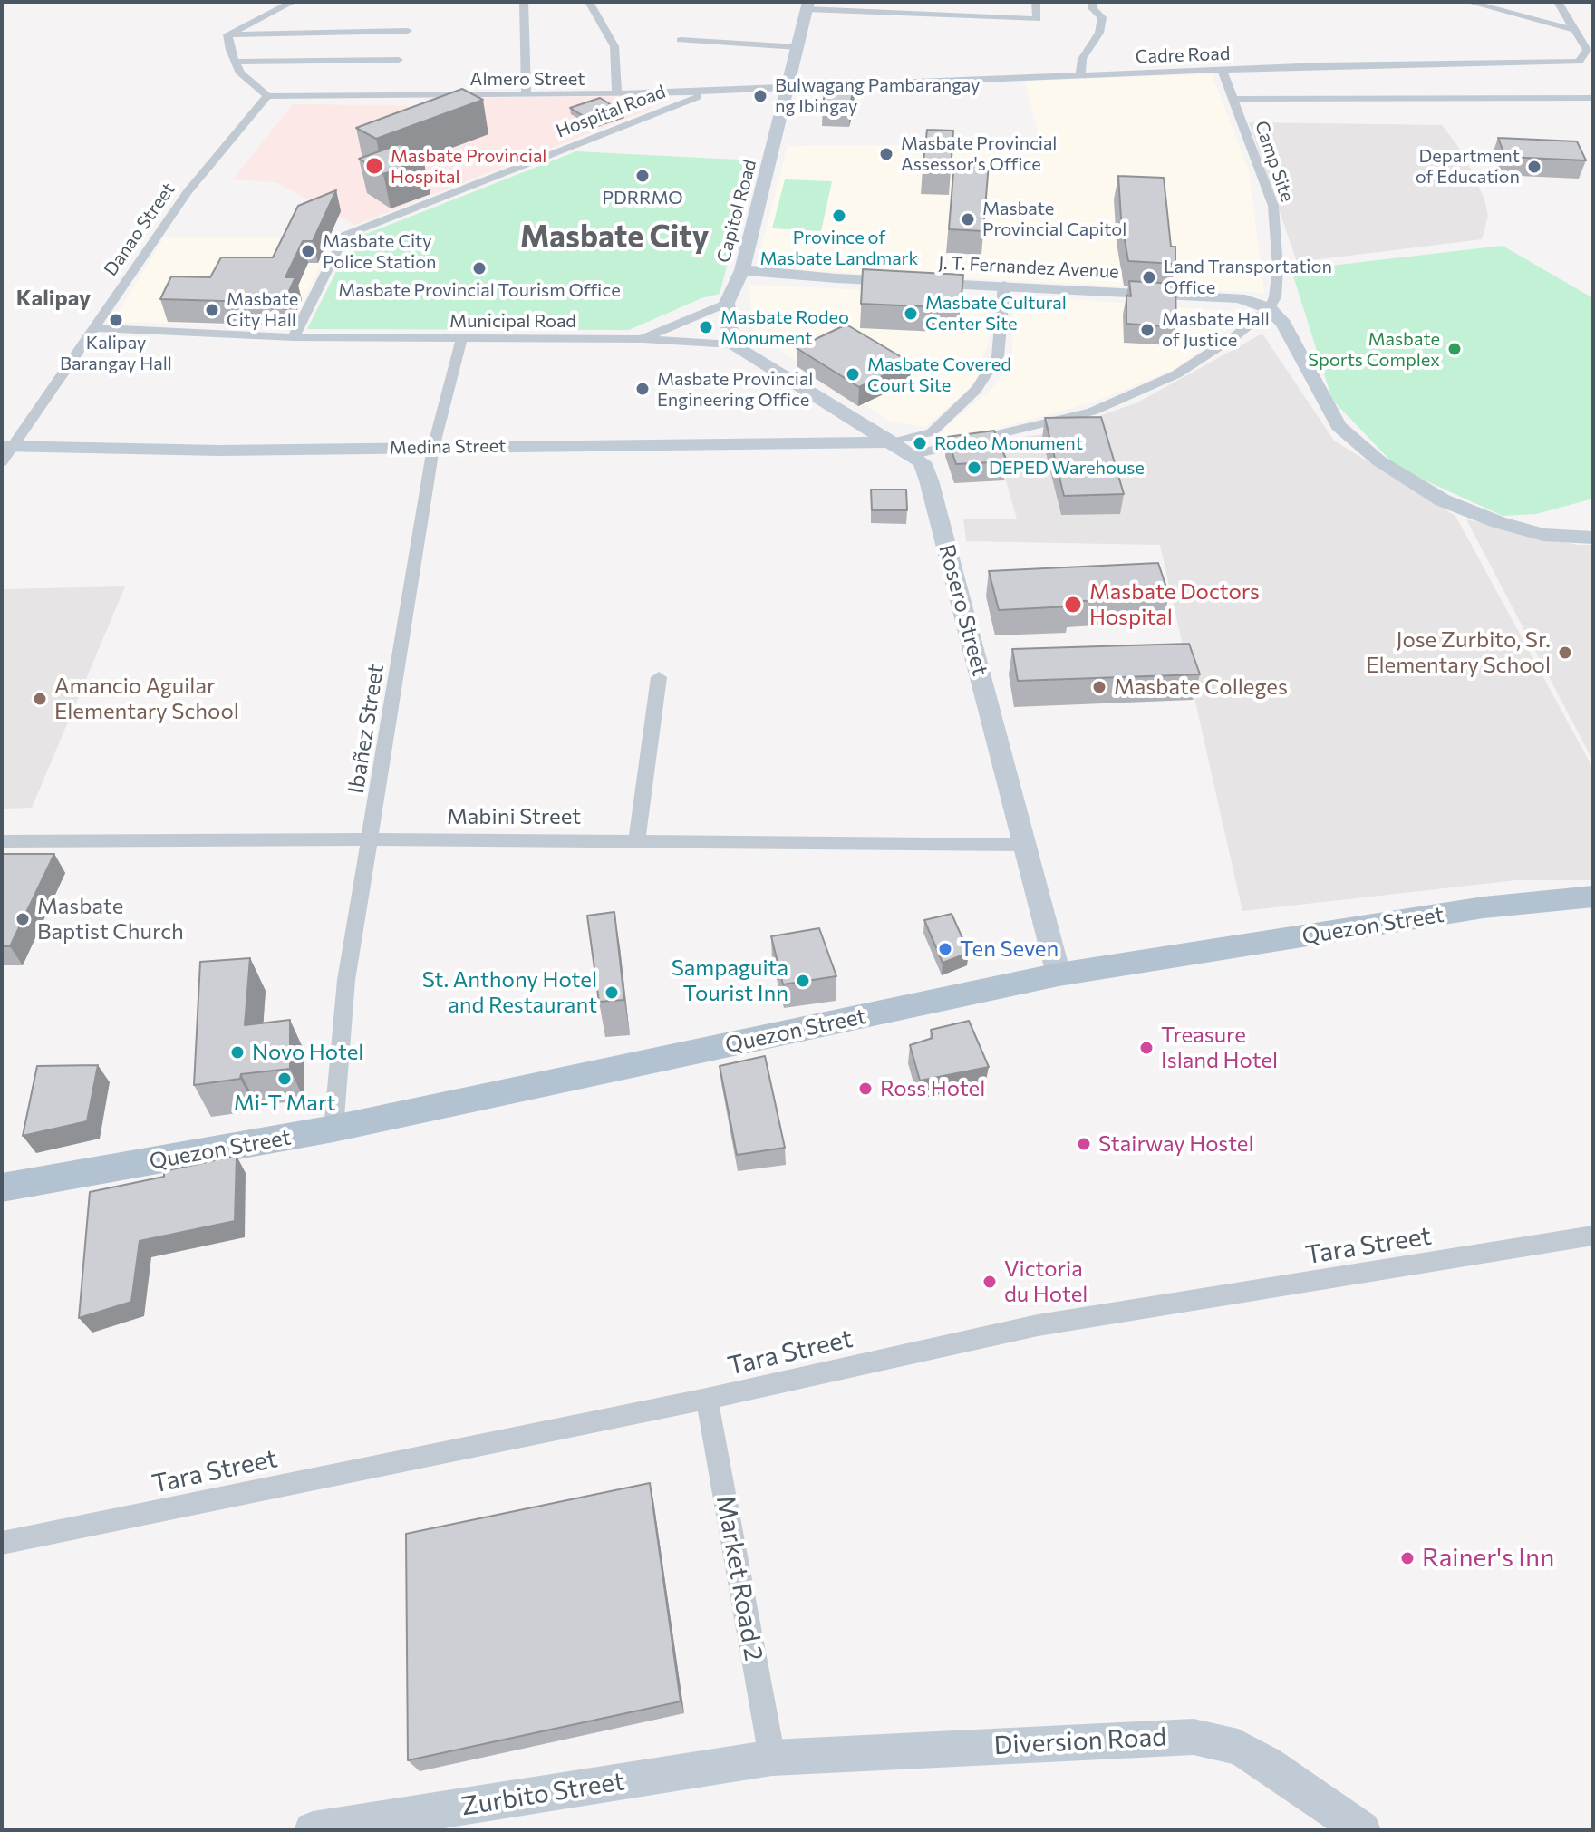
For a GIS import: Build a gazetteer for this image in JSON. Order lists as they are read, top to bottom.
{
  "streets": {
    "main road": ["Quezon Street"],
    "street": [
      "Cadre Road",
      "Almero Street",
      "Hospital Road",
      "Camp Site",
      "Capitol Road",
      "Danao Street",
      "J. T. Fernandez Avenue",
      "Municipal Road",
      "Medina Street",
      "Rosero Street",
      "Ibañez Street",
      "Mabini Street",
      "Tara Street",
      "Market Road 2",
      "Diversion Road",
      "Zurbito Street"
    ]
  },
  "crossings": [
    ["Cadre Road", "Almero Street"],
    ["Cadre Road", "Camp Site"],
    ["Cadre Road", "Capitol Road"],
    ["Almero Street", "Hospital Road"],
    ["Almero Street", "Capitol Road"],
    ["Almero Street", "Danao Street"],
    ["Hospital Road", "Municipal Road"],
    ["Camp Site", "J. T. Fernandez Avenue"],
    ["Capitol Road", "J. T. Fernandez Avenue"],
    ["Danao Street", "Municipal Road"],
    ["Danao Street", "Medina Street"],
    ["Municipal Road", "Rosero Street"],
    ["Municipal Road", "Ibañez Street"],
    ["Medina Street", "Rosero Street"],
    ["Medina Street", "Ibañez Street"],
    ["Rosero Street", "Mabini Street"],
    ["Rosero Street", "Quezon Street"],
    ["Ibañez Street", "Mabini Street"],
    ["Ibañez Street", "Quezon Street"],
    ["Tara Street", "Market Road 2"],
    ["Market Road 2", "Diversion Road"],
    ["Market Road 2", "Zurbito Street"],
    ["Diversion Road", "Zurbito Street"]
  ],
  "districts": ["Masbate City", "Kalipay"],
  "places": [
    "Bulwagang Pambarangay ng Ibingay",
    "Masbate Provincial Assessor's Office",
    "Masbate Provincial Hospital",
    "Department of Education",
    "PDRRMO",
    "Province of Masbate Landmark",
    "Masbate Provincial Capitol",
    "Masbate City Police Station",
    "Masbate Provincial Tourism Office",
    "Land Transportation Office",
    "Masbate City Hall",
    "Masbate Cultural Center Site",
    "Kalipay Barangay Hall",
    "Masbate Rodeo Monument",
    "Masbate Hall of Justice",
    "Masbate Sports Complex",
    "Masbate Covered Court Site",
    "Masbate Provincial Engineering Office",
    "Rodeo Monument",
    "DEPED Warehouse",
    "Masbate Doctors Hospital",
    "Jose Zurbito, Sr. Elementary School",
    "Masbate Colleges",
    "Amancio Aguilar Elementary School",
    "Masbate Baptist Church",
    "Ten Seven",
    "Sampaguita Tourist Inn",
    "St. Anthony Hotel and Restaurant",
    "Treasure Island Hotel",
    "Novo Hotel",
    "Mi-T Mart",
    "Ross Hotel",
    "Stairway Hostel",
    "Victoria du Hotel",
    "Rainer's Inn"
  ]
}
